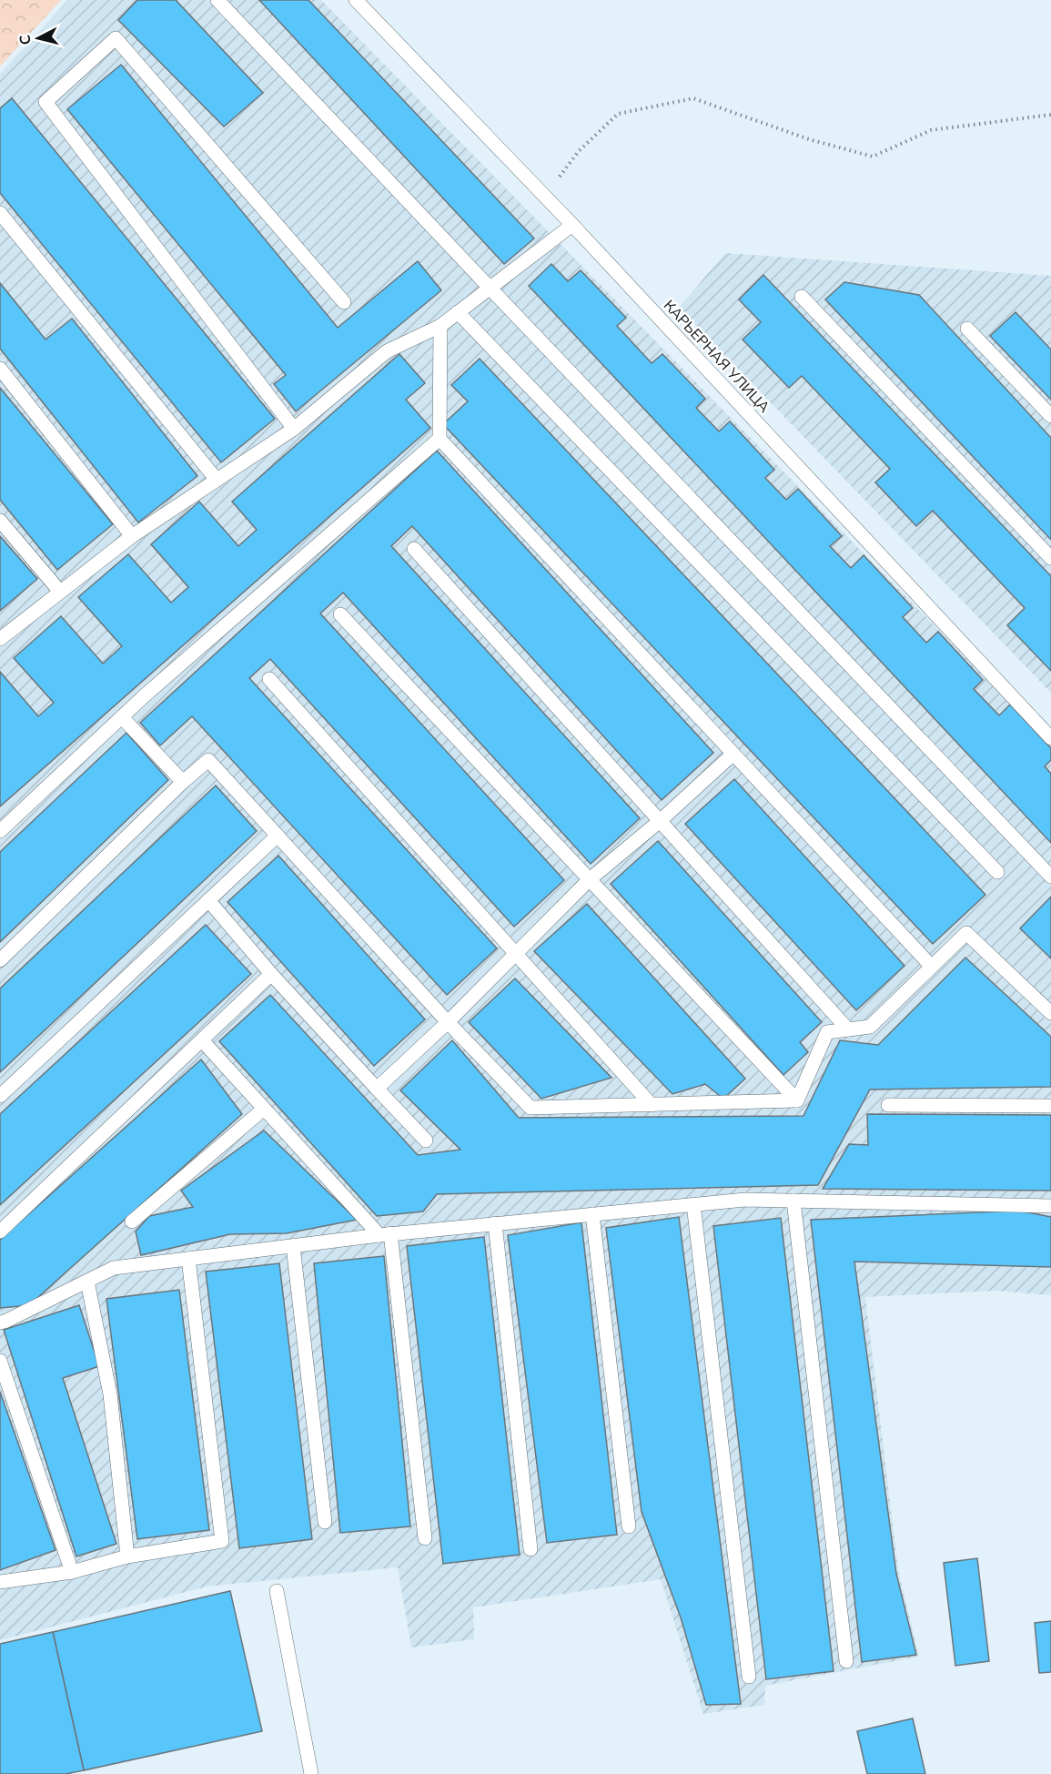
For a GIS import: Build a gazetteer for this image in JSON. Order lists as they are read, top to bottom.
{
  "streets": {
    "lane": ["КАРЬЕРНАЯ УЛИЦА"]
  },
  "north": "left"
}
